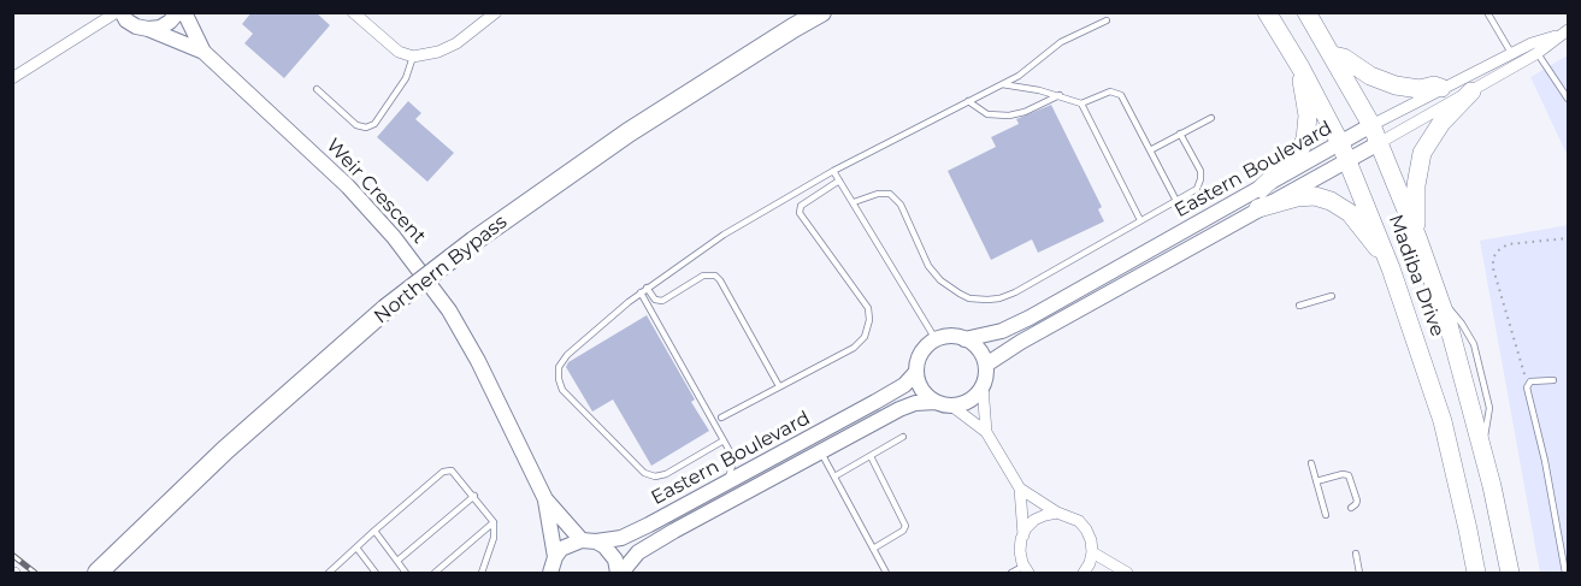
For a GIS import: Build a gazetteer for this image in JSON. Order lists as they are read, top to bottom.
{
  "streets": {
    "highway": ["Northern Bypass"],
    "main road": ["Madiba Drive"],
    "street": ["Eastern Boulevard", "Weir Crescent"]
  },
  "crossings": [
    ["Eastern Boulevard", "Madiba Drive"]
  ]
}
